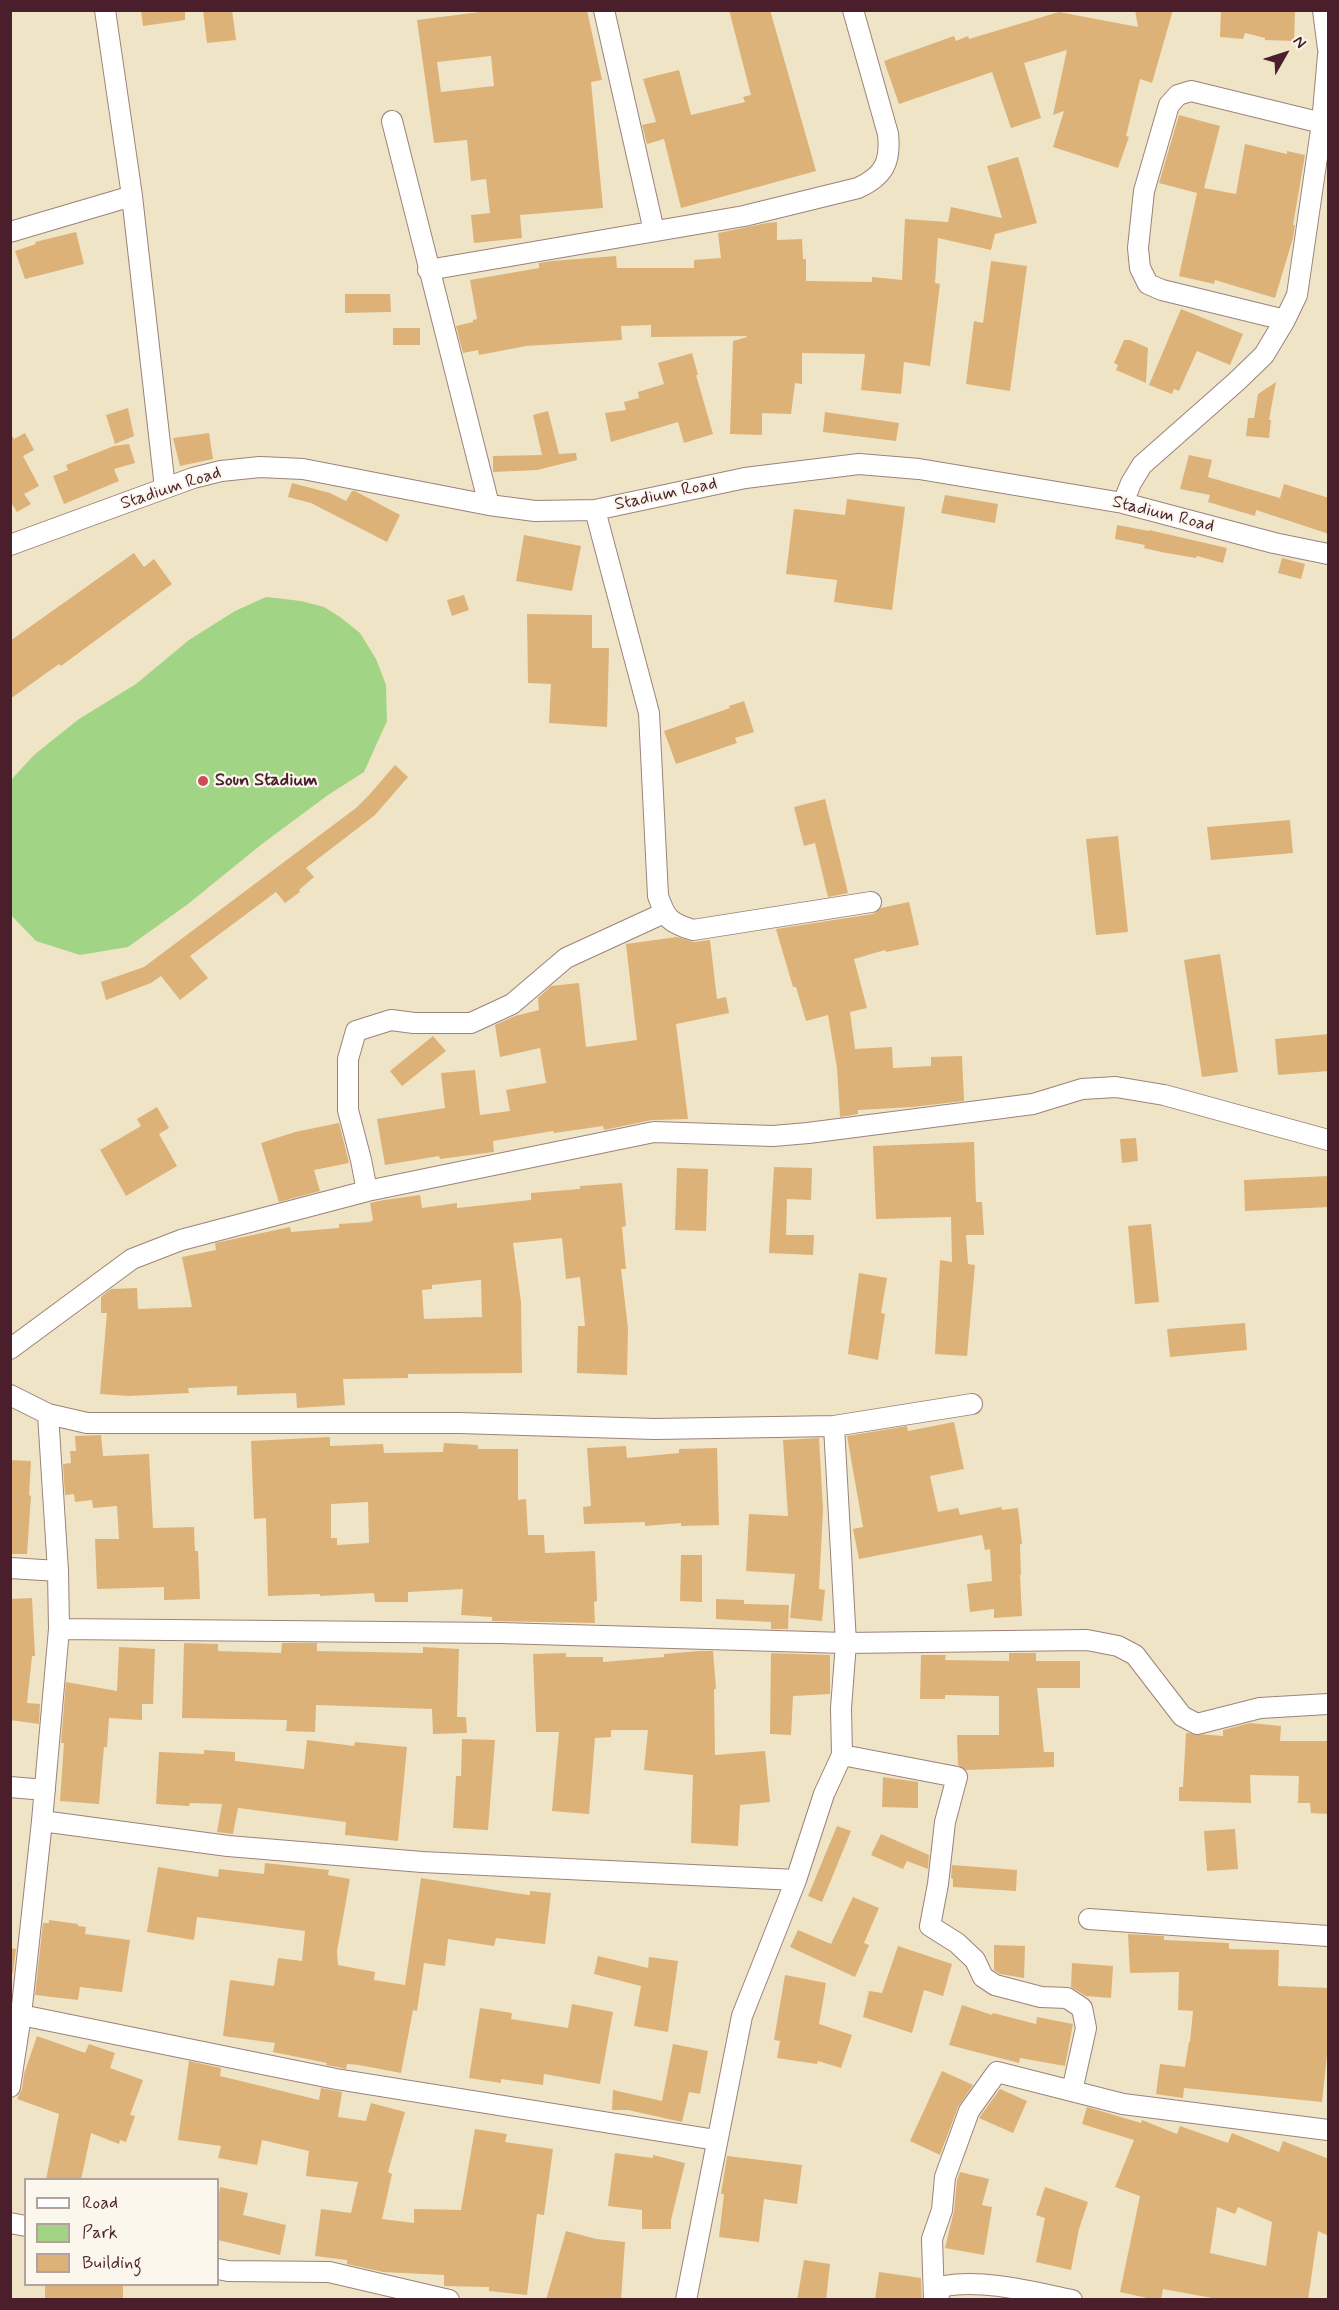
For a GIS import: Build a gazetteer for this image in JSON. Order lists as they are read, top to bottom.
{
  "streets": {
    "street": ["Stadium Road"]
  },
  "places": ["Soun Stadium"],
  "legend": ["Road", "Park", "Building"],
  "north": "top right"
}
